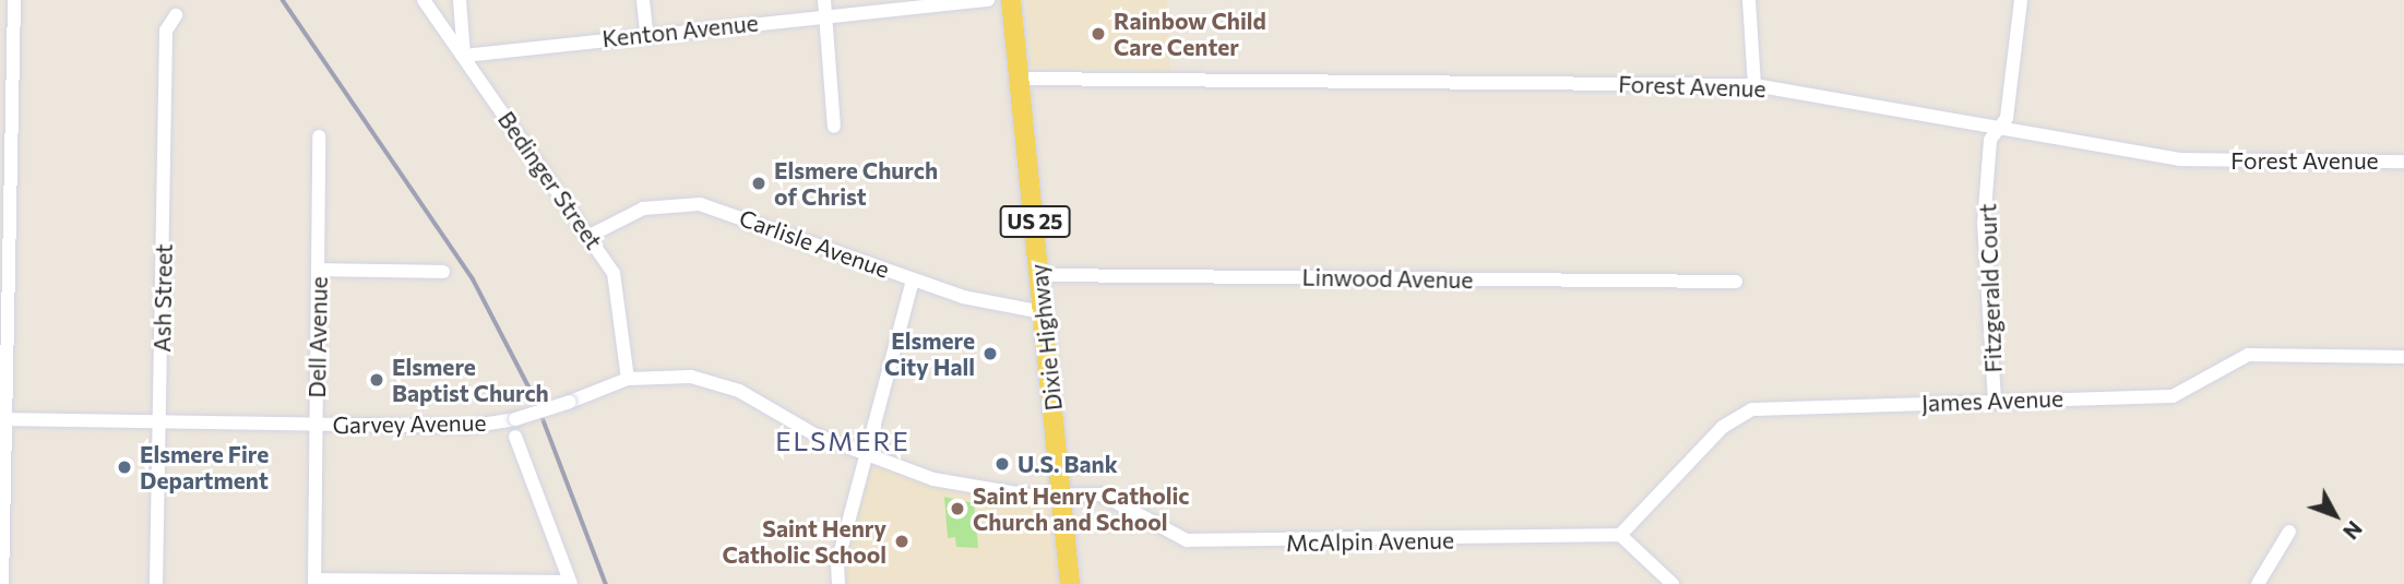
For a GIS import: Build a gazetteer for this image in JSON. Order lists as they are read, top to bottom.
{
  "streets": {
    "main road": ["US 25", "Dixie Highway"],
    "street": [
      "Kenton Avenue",
      "Forest Avenue",
      "Bedinger Street",
      "Carlisle Avenue",
      "Linwood Avenue",
      "Fitzgerald Court",
      "Ash Street",
      "Dell Avenue",
      "James Avenue",
      "Garvey Avenue",
      "McAlpin Avenue"
    ]
  },
  "crossings": [
    ["Kenton Avenue", "Bedinger Street"],
    ["Forest Avenue", "Fitzgerald Court"],
    ["Forest Avenue", "Dixie Highway"],
    ["Bedinger Street", "Carlisle Avenue"],
    ["Bedinger Street", "Garvey Avenue"],
    ["Carlisle Avenue", "Dixie Highway"],
    ["Linwood Avenue", "Dixie Highway"],
    ["Fitzgerald Court", "James Avenue"],
    ["Ash Street", "Garvey Avenue"],
    ["Dell Avenue", "Garvey Avenue"],
    ["Dixie Highway", "Garvey Avenue"],
    ["Dixie Highway", "McAlpin Avenue"],
    ["James Avenue", "McAlpin Avenue"],
    ["Garvey Avenue", "McAlpin Avenue"]
  ],
  "districts": ["ELSMERE"],
  "places": [
    "Rainbow Child Care Center",
    "Elsmere Church of Christ",
    "Elsmere City Hall",
    "Elsmere Baptist Church",
    "U.S. Bank",
    "Elsmere Fire Department",
    "Saint Henry Catholic Church and School",
    "Saint Henry Catholic School"
  ],
  "north": "bottom right"
}
